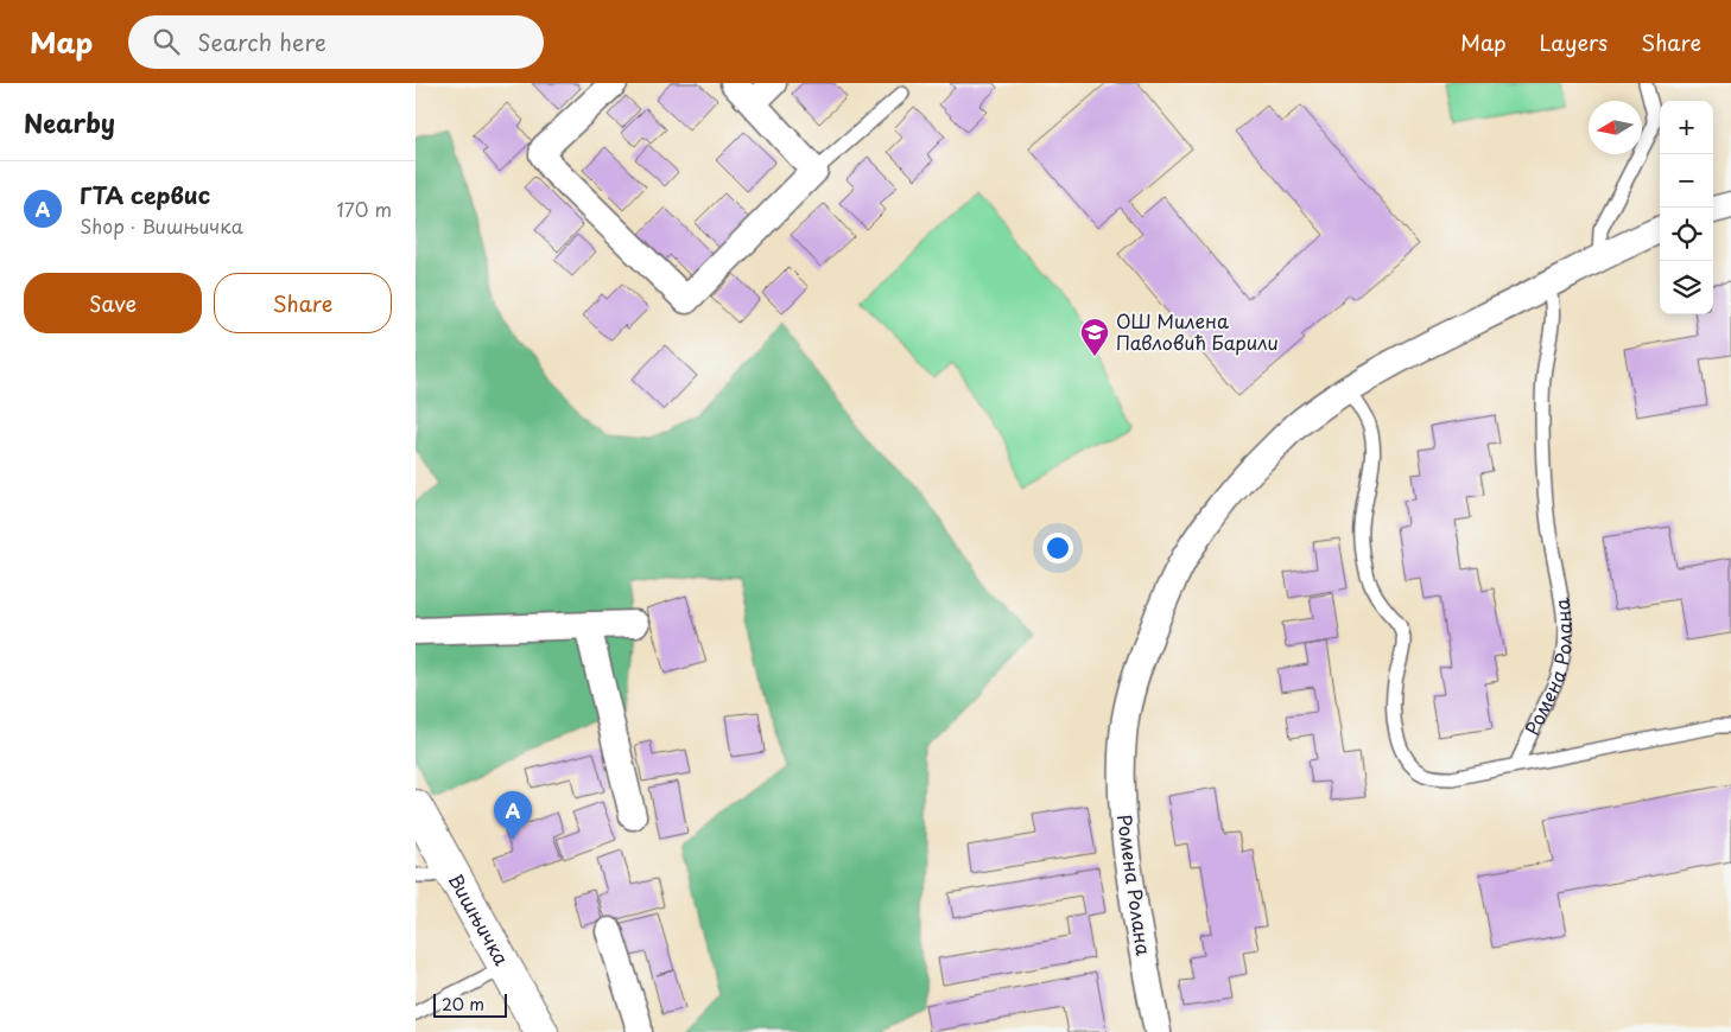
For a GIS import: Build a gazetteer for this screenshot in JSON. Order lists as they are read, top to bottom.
{
  "streets": {
    "street": ["Ромена Ролана", "Вишњичка"]
  },
  "places": {
    "school or university": ["ОШ Милена Павловић Барили"]
  },
  "scale_bar": "20 m",
  "north": "left",
  "page": {
    "header": "Map",
    "search": "Search here",
    "nav": ["Map", "Layers", "Share"],
    "heading": "Nearby",
    "map_buttons": ["+", "−"],
    "list": [
      {
        "mark": "A",
        "name": "ГТА сервис",
        "note": "Shop · Вишњичка",
        "value": "170 m"
      }
    ],
    "buttons": ["Save", "Share"],
    "pins": "A",
    "scale": "20 m"
  }
}
